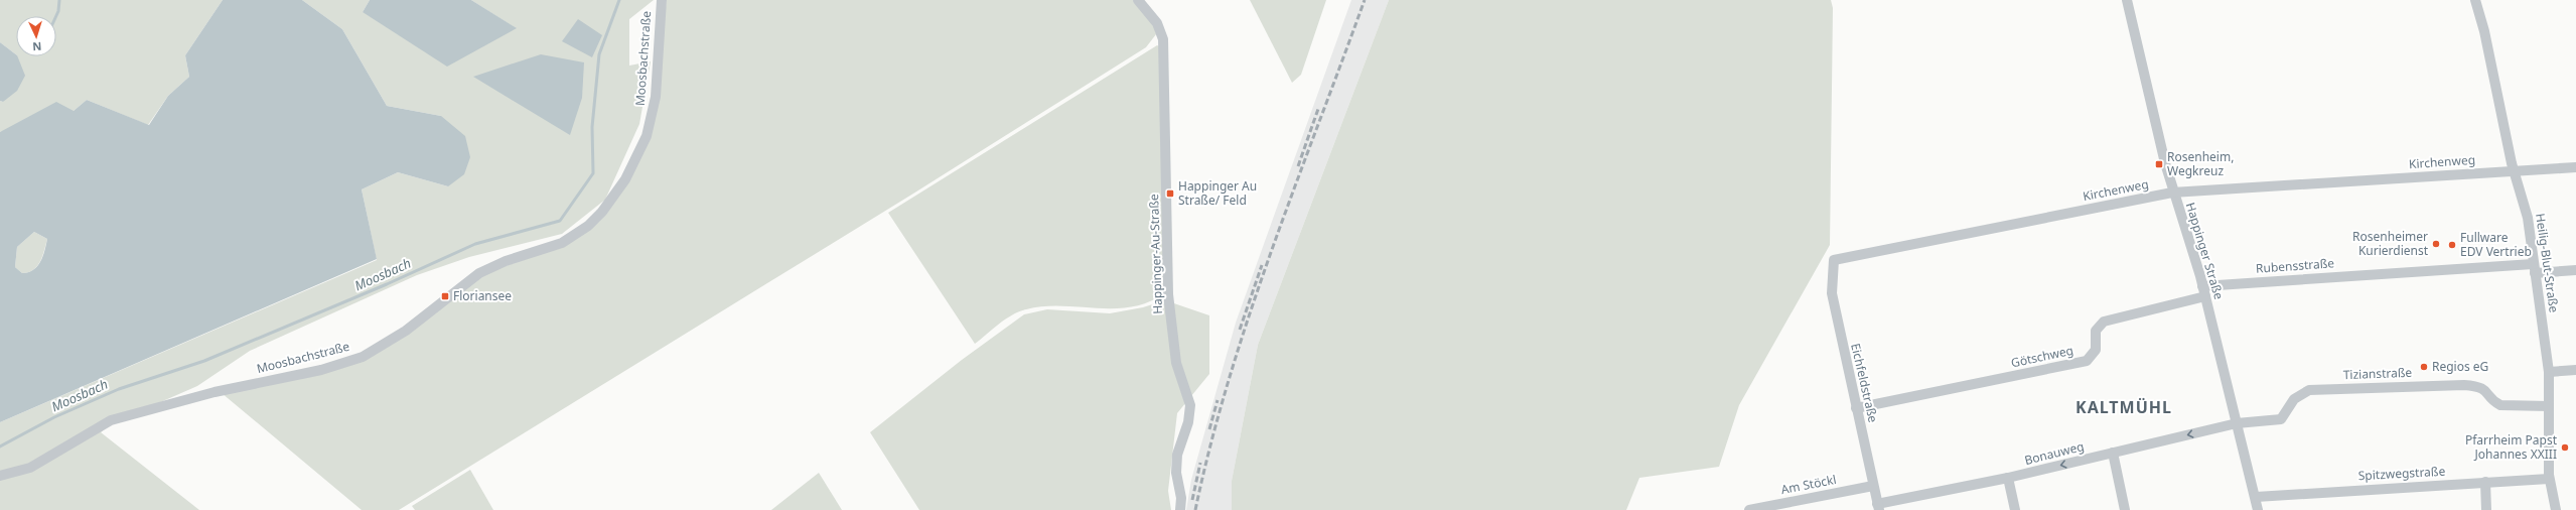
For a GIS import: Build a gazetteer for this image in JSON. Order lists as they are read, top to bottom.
{
  "streets": {
    "street": [
      "Moosbachstraße",
      "Kirchenweg",
      "Happinger Straße",
      "Happinger-Au-Straße",
      "Heilig-Blut-Straße",
      "Rubensstraße",
      "Götschweg",
      "Tizianstraße",
      "Eichfeldstraße",
      "Bonauweg",
      "Spitzwegstraße",
      "Am Stöckl"
    ]
  },
  "crossings": [
    ["Kirchenweg", "Happinger Straße"],
    ["Kirchenweg", "Heilig-Blut-Straße"],
    ["Kirchenweg", "Eichfeldstraße"],
    ["Happinger Straße", "Rubensstraße"],
    ["Happinger Straße", "Götschweg"],
    ["Happinger Straße", "Tizianstraße"],
    ["Happinger Straße", "Bonauweg"],
    ["Happinger Straße", "Spitzwegstraße"],
    ["Heilig-Blut-Straße", "Rubensstraße"],
    ["Heilig-Blut-Straße", "Tizianstraße"],
    ["Heilig-Blut-Straße", "Spitzwegstraße"],
    ["Götschweg", "Eichfeldstraße"],
    ["Tizianstraße", "Bonauweg"],
    ["Eichfeldstraße", "Bonauweg"],
    ["Eichfeldstraße", "Am Stöckl"]
  ],
  "one_way": ["Bonauweg"],
  "districts": ["KALTMÜHL"],
  "water": ["Moosbach"],
  "places": {
    "transit": ["Rosenheim, Wegkreuz", "Happinger Au Straße/ Feld", "Floriansee"],
    "other": [
      "Rosenheimer Kurierdienst",
      "Fullware EDV Vertrieb",
      "Regios eG",
      "Pfarrheim Papst Johannes XXIII"
    ]
  },
  "north": "bottom"
}
